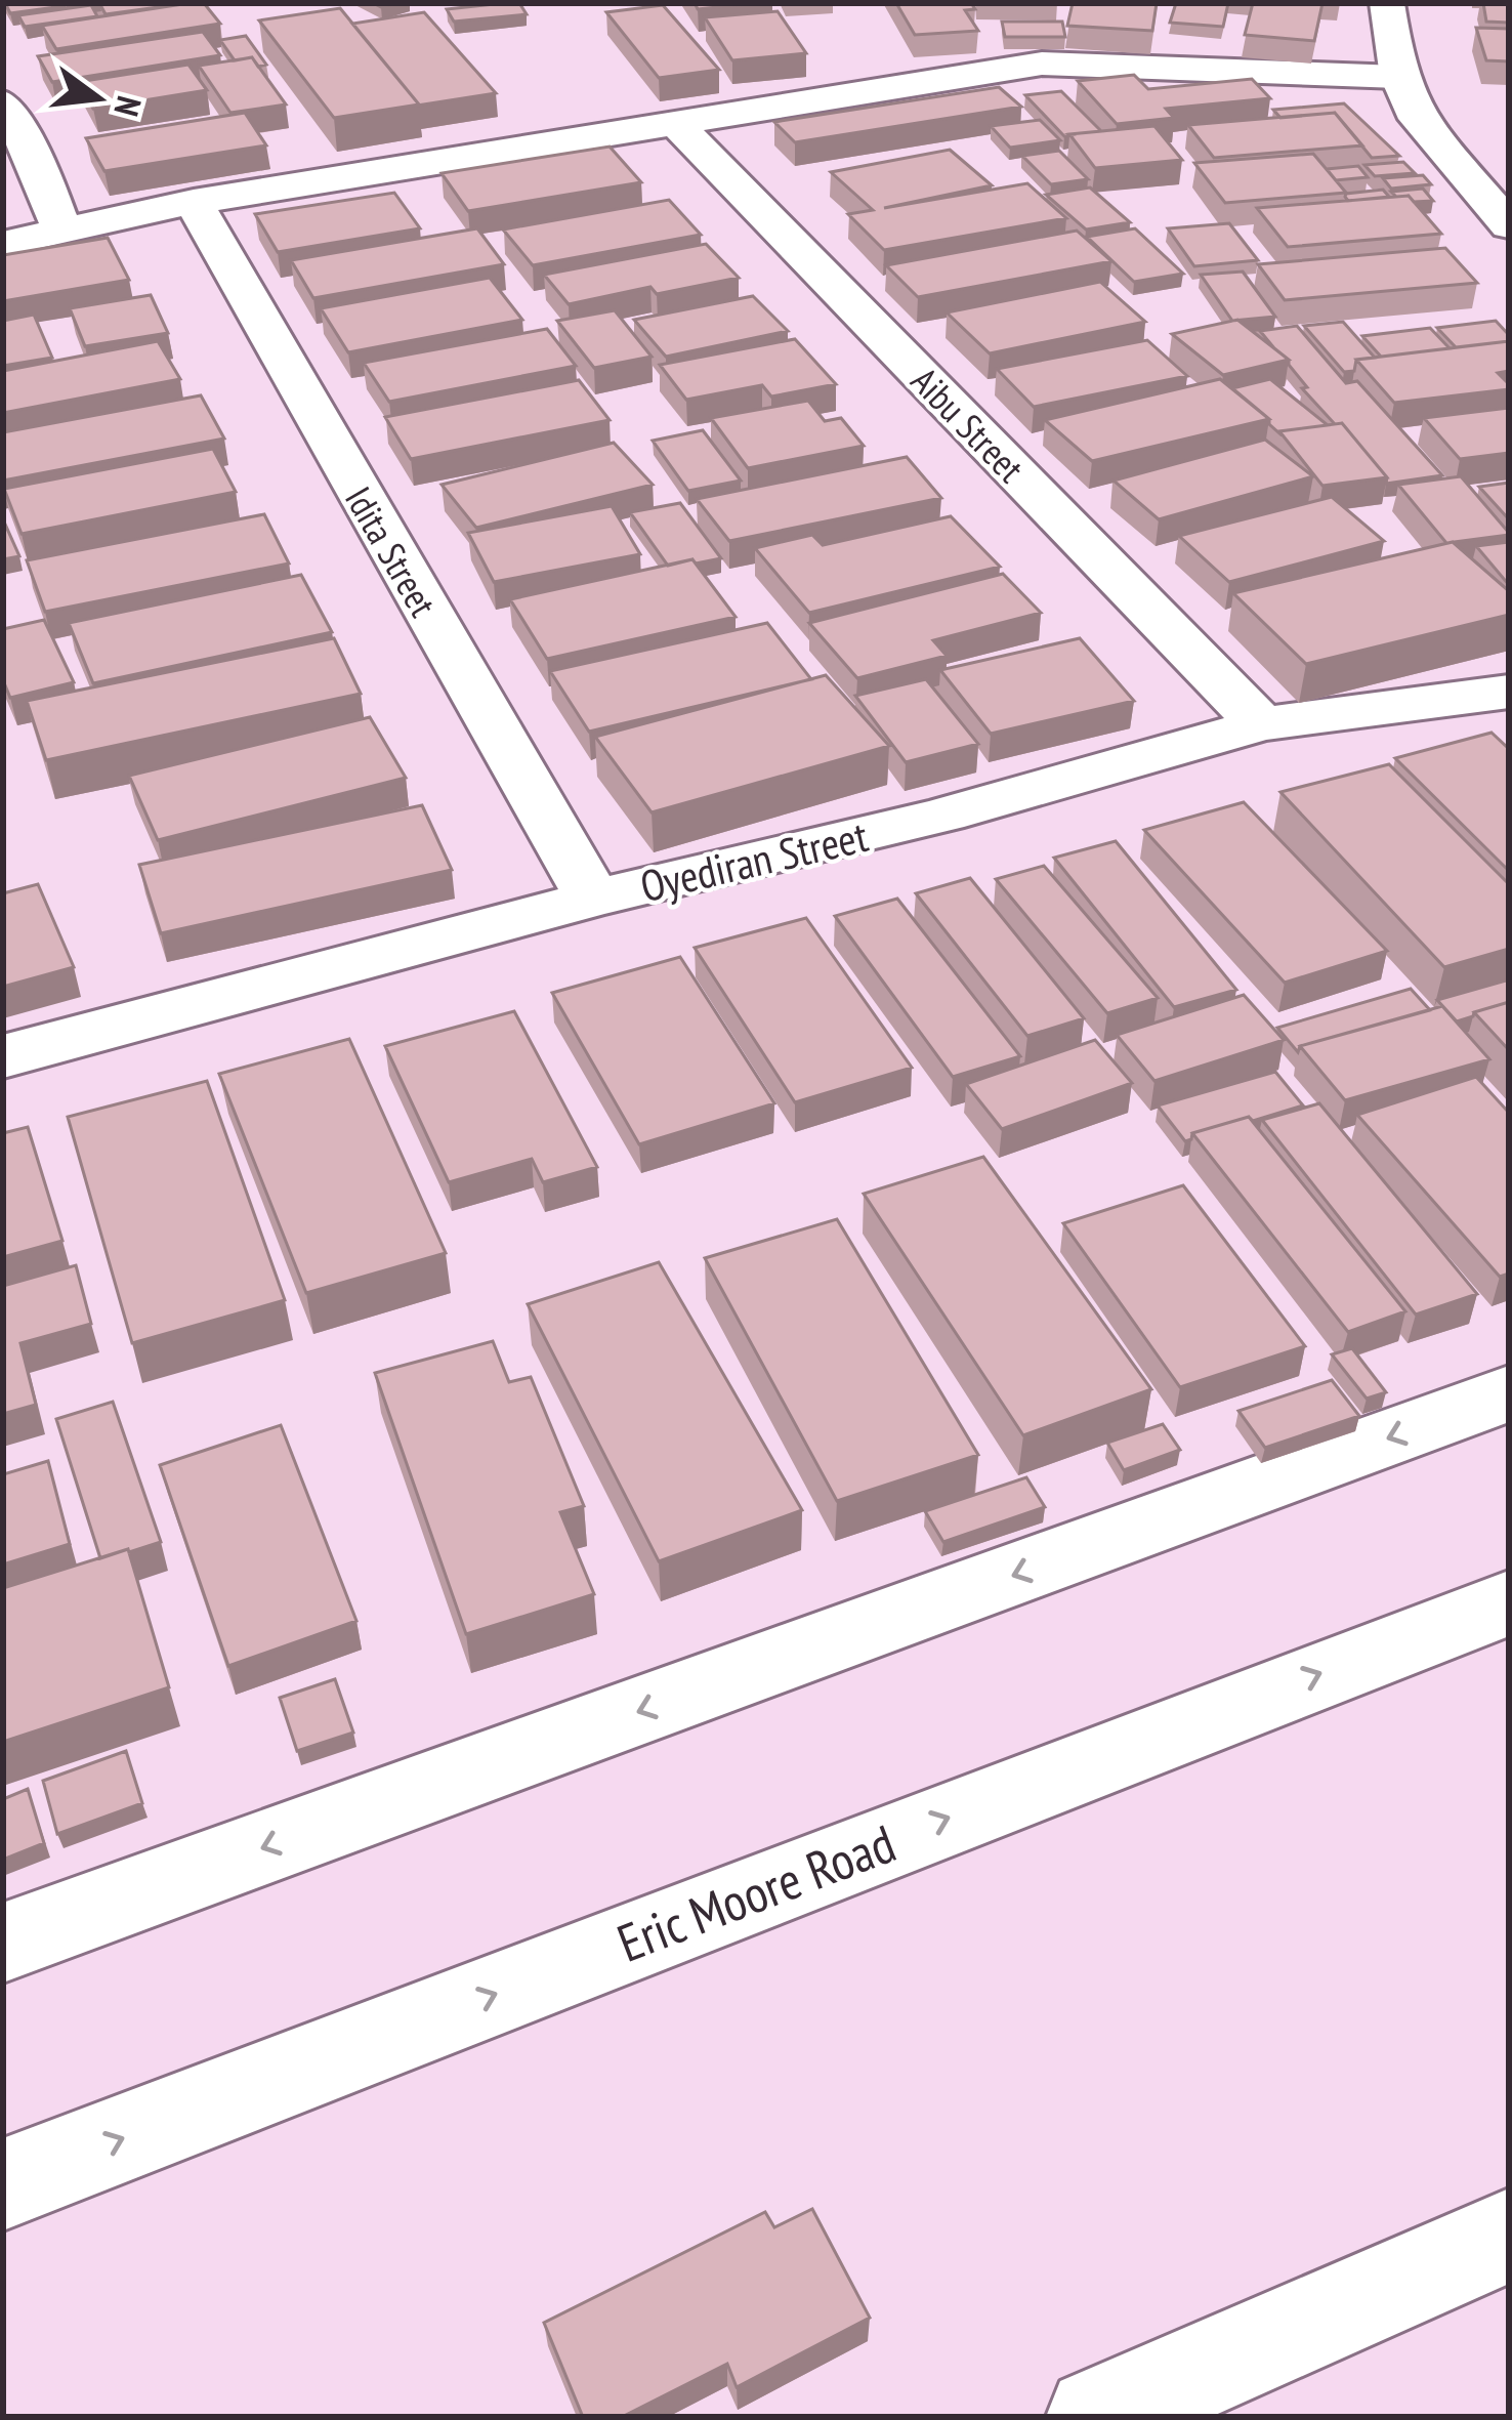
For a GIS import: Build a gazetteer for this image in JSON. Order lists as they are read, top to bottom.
{
  "streets": {
    "street": [
      "Aibu Street",
      "Idita Street",
      "Oyediran Street",
      "Eric Moore Road"
    ]
  },
  "crossings": [
    ["Aibu Street", "Oyediran Street"],
    ["Idita Street", "Oyediran Street"]
  ],
  "north": "right"
}
